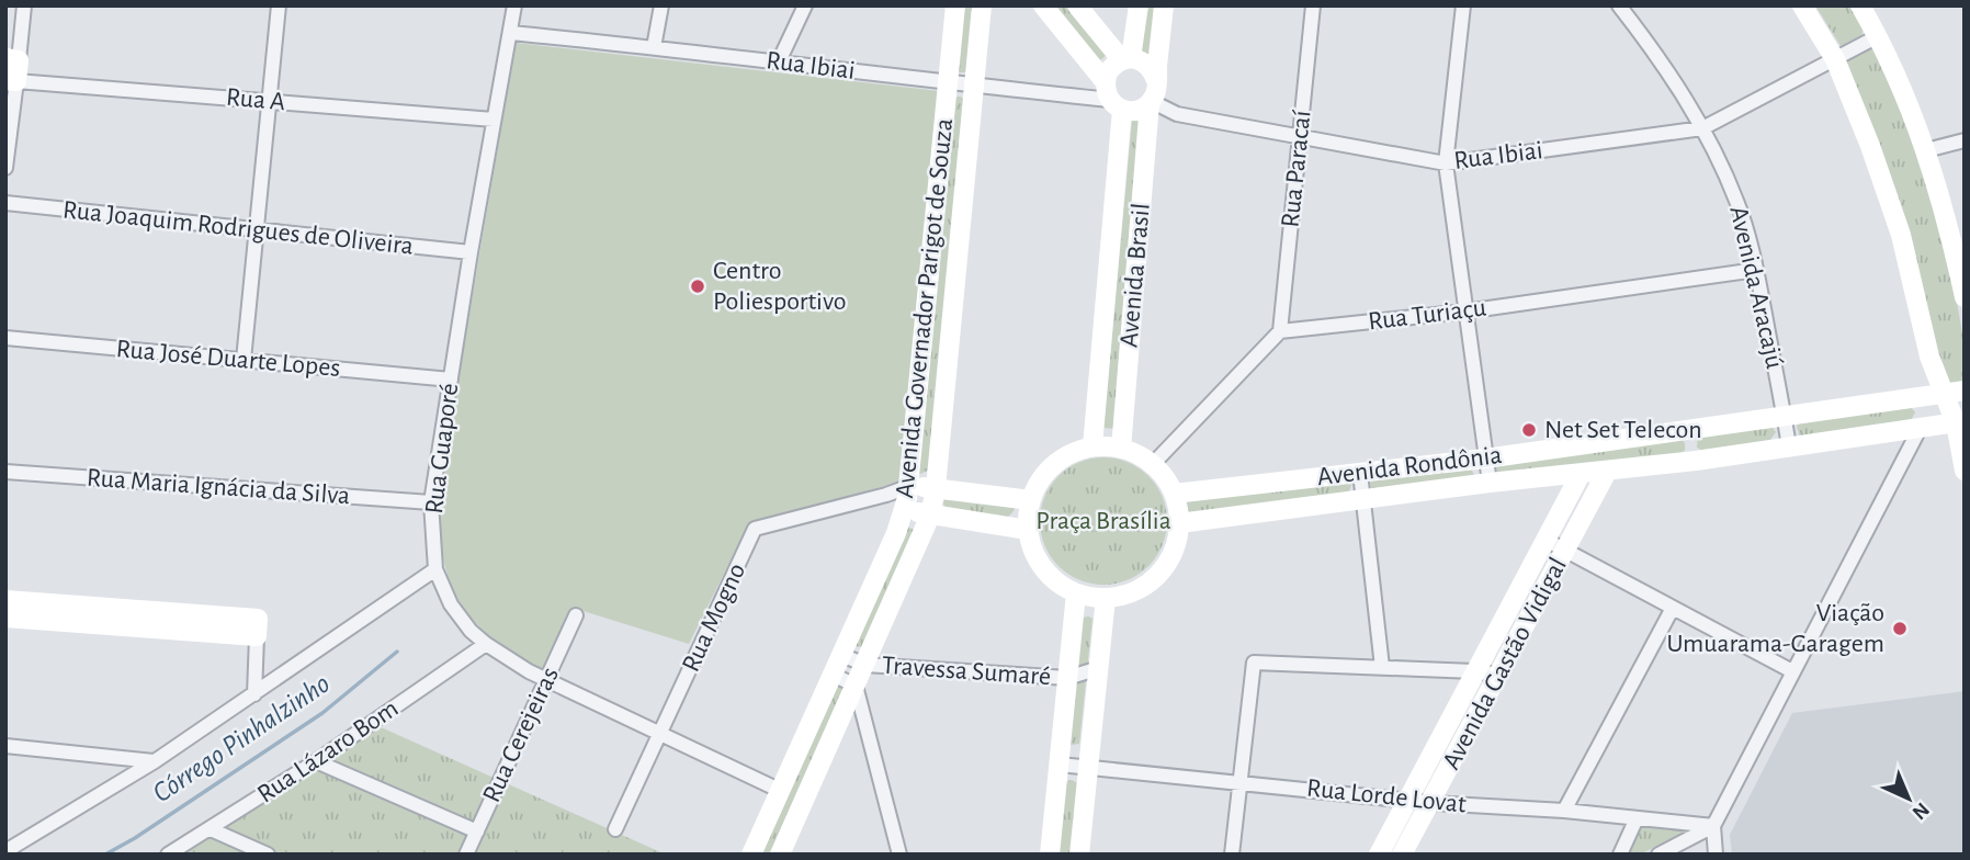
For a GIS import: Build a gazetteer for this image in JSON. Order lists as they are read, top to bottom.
{
  "streets": {
    "street": [
      "Rua Ibiai",
      "Rua A",
      "Rua Paracaí",
      "Rua Joaquim Rodrigues de Oliveira",
      "Avenida Brasil",
      "Avenida Aracajú",
      "Avenida Governador Parigot de Souza",
      "Rua Turiaçu",
      "Rua José Duarte Lopes",
      "Rua Guaporé",
      "Avenida Rondônia",
      "Rua Maria Ignácia da Silva",
      "Rua Mogno",
      "Avenida Gastão Vidigal",
      "Travessa Sumaré",
      "Rua Cerejeiras",
      "Rua Lázaro Bom",
      "Rua Lorde Lovat"
    ]
  },
  "crossings": [
    ["Rua Ibiai", "Rua Paracaí"],
    ["Rua Ibiai", "Avenida Brasil"],
    ["Rua Ibiai", "Avenida Aracajú"],
    ["Rua Ibiai", "Avenida Governador Parigot de Souza"],
    ["Rua Ibiai", "Rua Guaporé"],
    ["Rua A", "Rua Guaporé"],
    ["Rua Paracaí", "Rua Turiaçu"],
    ["Rua Joaquim Rodrigues de Oliveira", "Rua Guaporé"],
    ["Avenida Brasil", "Avenida Rondônia"],
    ["Avenida Aracajú", "Rua Turiaçu"],
    ["Avenida Aracajú", "Avenida Rondônia"],
    ["Avenida Governador Parigot de Souza", "Rua Guaporé"],
    ["Avenida Governador Parigot de Souza", "Rua Mogno"],
    ["Avenida Governador Parigot de Souza", "Travessa Sumaré"],
    ["Rua José Duarte Lopes", "Rua Guaporé"],
    ["Rua Guaporé", "Rua Maria Ignácia da Silva"],
    ["Rua Guaporé", "Rua Mogno"],
    ["Rua Guaporé", "Rua Cerejeiras"],
    ["Rua Guaporé", "Rua Lázaro Bom"],
    ["Avenida Rondônia", "Avenida Gastão Vidigal"],
    ["Avenida Gastão Vidigal", "Rua Lorde Lovat"]
  ],
  "water": ["Córrego Pinhalzinho"],
  "parks": ["Praça Brasília"],
  "places": ["Centro Poliesportivo", "Net Set Telecon", "Viação Umuarama-Garagem"],
  "north": "bottom right"
}
